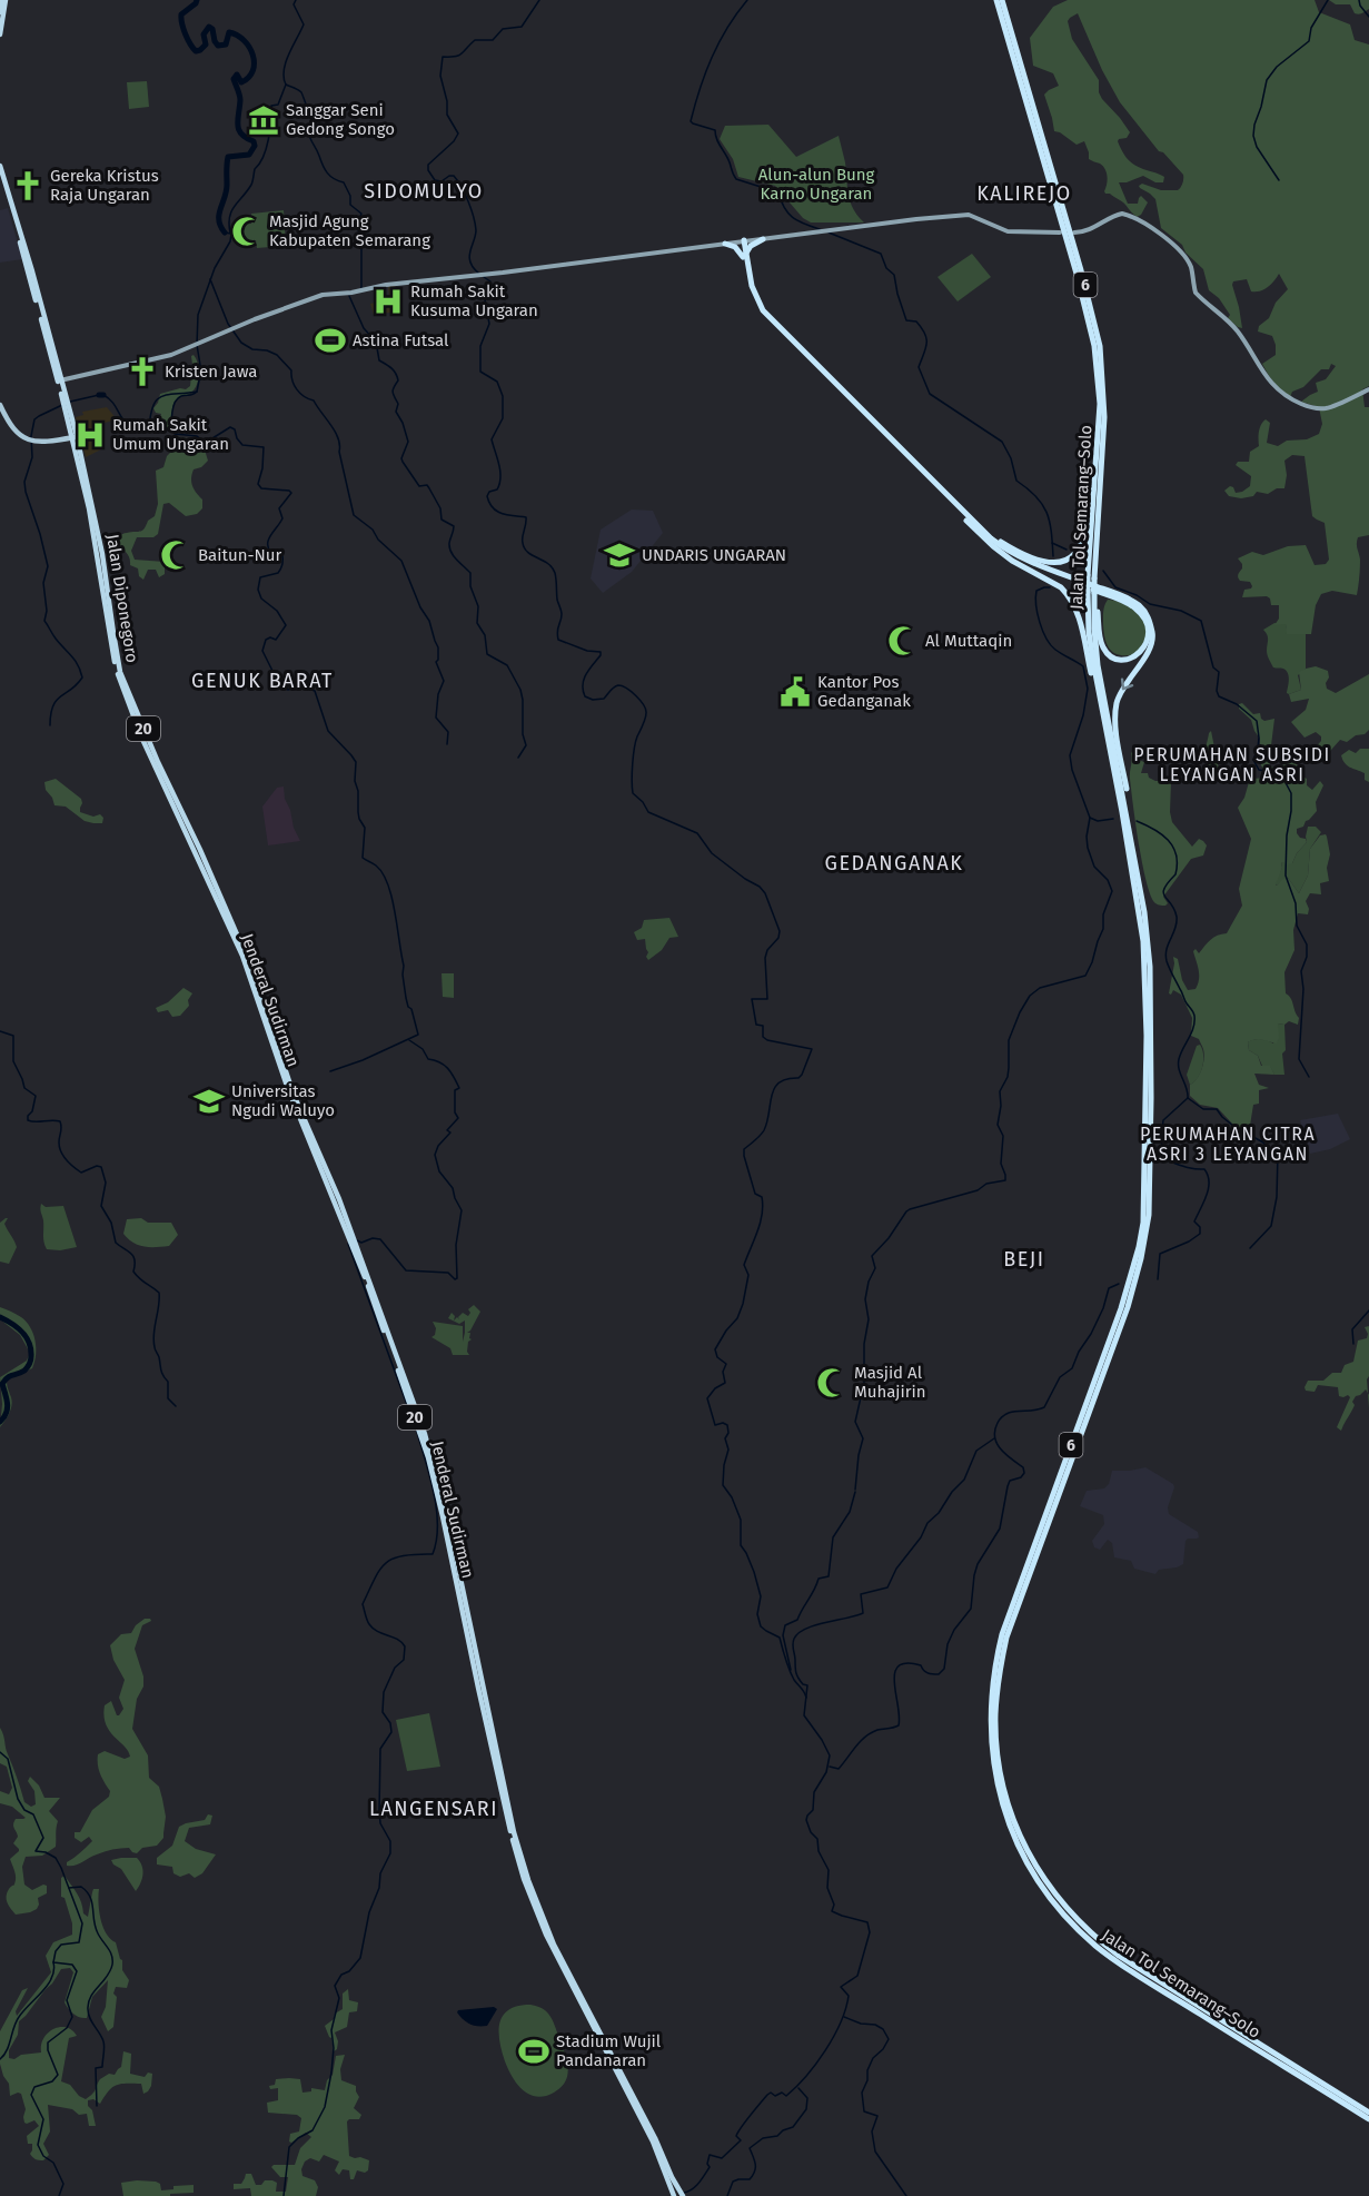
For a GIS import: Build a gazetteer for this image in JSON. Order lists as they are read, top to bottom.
{
  "streets": {
    "highway": [
      "6",
      "Jalan Tol Semarang–Solo",
      "Jalan Diponegoro",
      "20",
      "Jenderal Sudirman"
    ]
  },
  "crossings": [
    ["Jalan Diponegoro", "Jenderal Sudirman"]
  ],
  "districts": [
    "SIDOMULYO",
    "KALIREJO",
    "GENUK BARAT",
    "PERUMAHAN SUBSIDI LEYANGAN ASRI",
    "GEDANGANAK",
    "PERUMAHAN CITRA ASRI 3 LEYANGAN",
    "BEJI",
    "LANGENSARI"
  ],
  "parks": ["Alun-alun Bung Karno Ungaran"],
  "places": {
    "museum": ["Sanggar Seni Gedong Songo"],
    "church": ["Gereka Kristus Raja Ungaran", "Kristen Jawa"],
    "mosque": [
      "Masjid Agung Kabupaten Semarang",
      "Baitun-Nur",
      "Al Muttaqin",
      "Masjid Al Muhajirin"
    ],
    "hospital": ["Rumah Sakit Kusuma Ungaran", "Rumah Sakit Umum Ungaran"],
    "sports": ["Astina Futsal", "Stadium Wujil Pandanaran"],
    "school or university": ["UNDARIS UNGARAN", "Universitas Ngudi Waluyo"],
    "public building": ["Kantor Pos Gedanganak"]
  }
}
